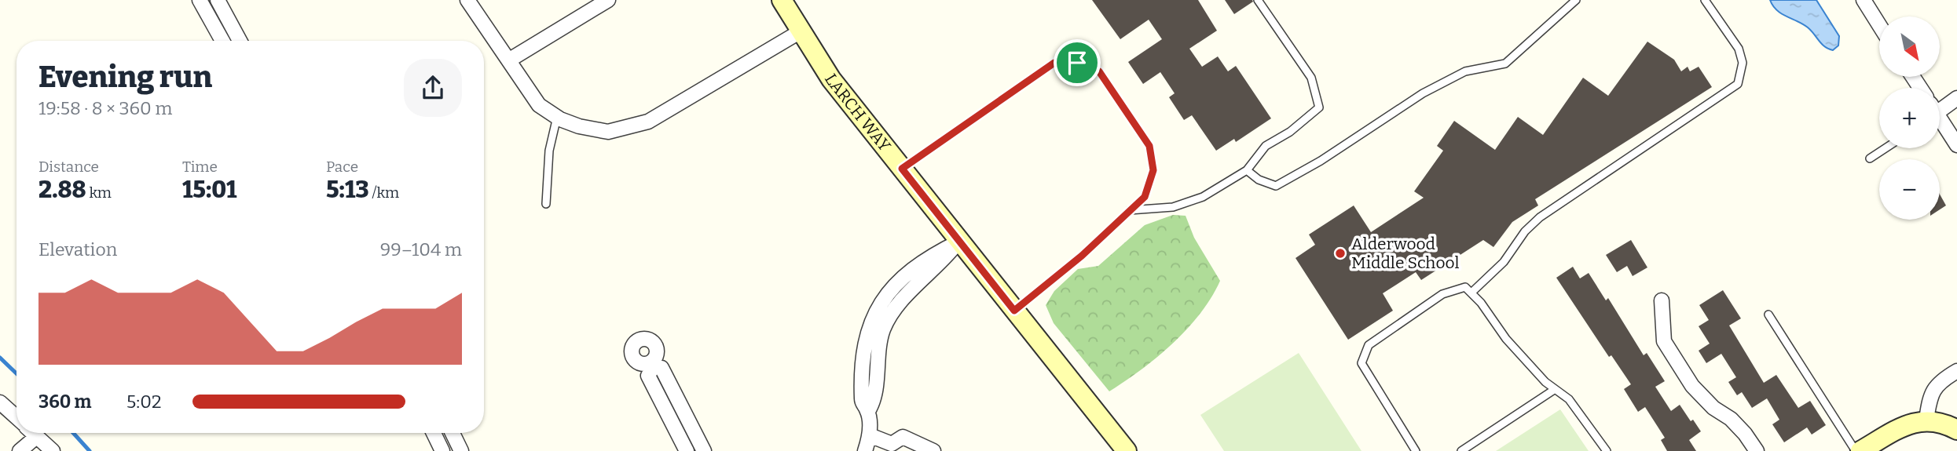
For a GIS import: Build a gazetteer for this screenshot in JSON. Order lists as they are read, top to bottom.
{
  "streets": {
    "main road": ["LARCH WAY"]
  },
  "places": ["Alderwood Middle School"],
  "north": "bottom right",
  "page": {
    "map_buttons": ["+", "−"],
    "heading": ["Evening run", "19:58 · 8 × 360 m"],
    "stats": [
      ["Distance", "2.88 km"],
      ["Time", "15:01"],
      ["Pace", "5:13 /km"]
    ],
    "chart": ["Elevation", "99–104 m"],
    "list": [
      {
        "name": "360 m",
        "note": "5:02"
      }
    ]
  }
}
